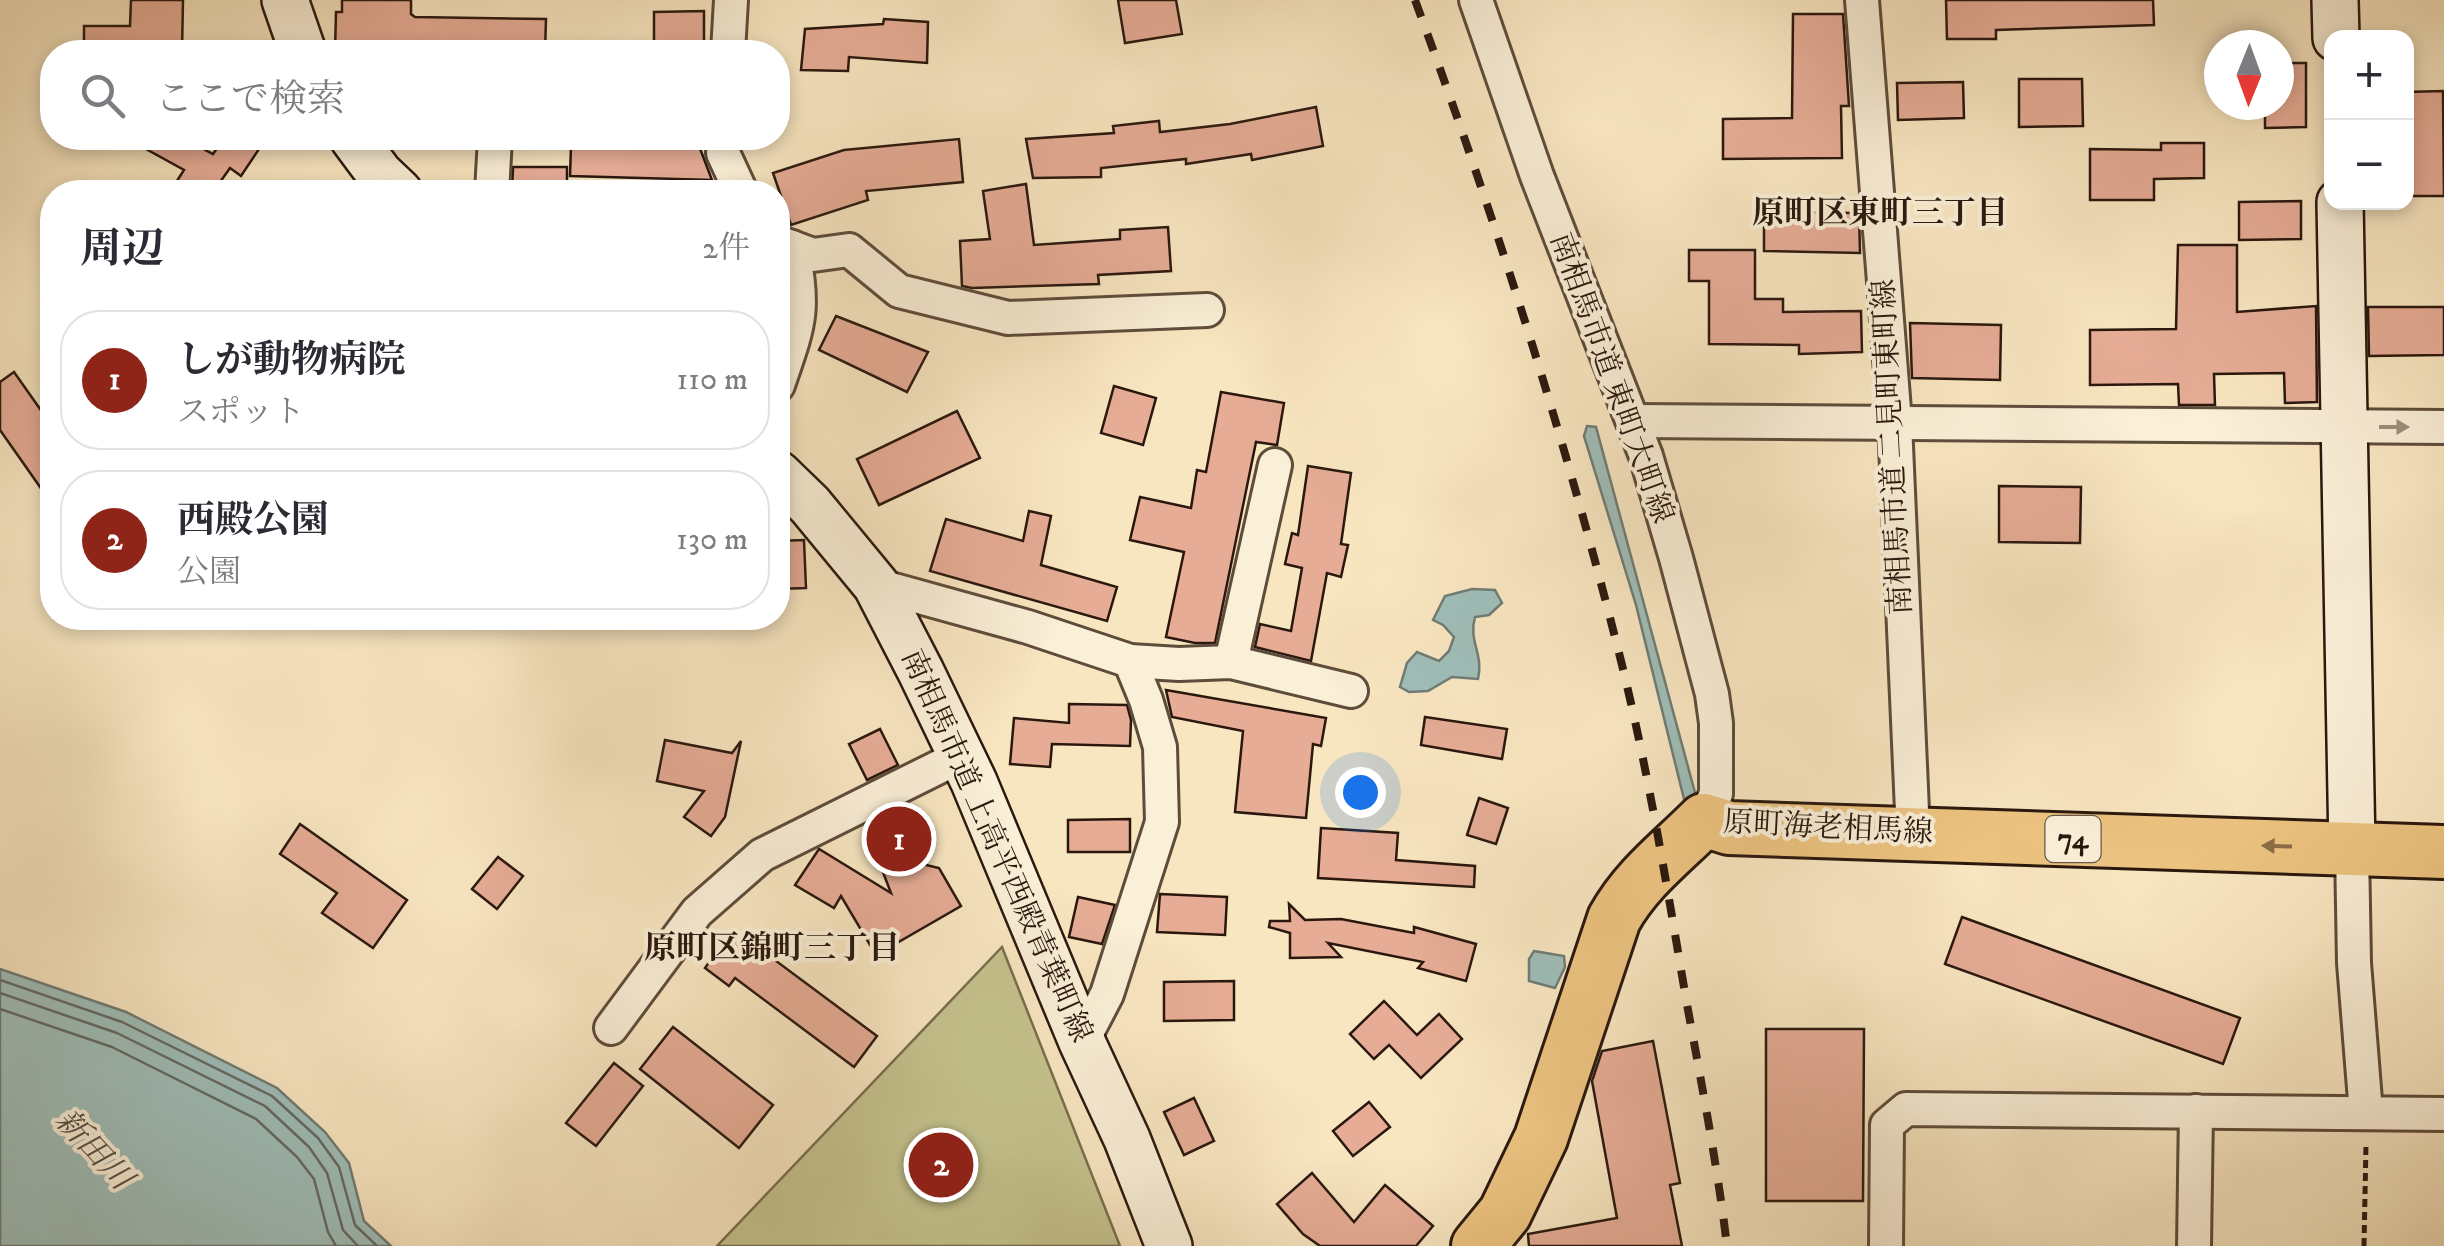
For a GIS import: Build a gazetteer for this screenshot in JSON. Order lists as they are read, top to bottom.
{
  "streets": {
    "main road": ["原町海老相馬線", "74"],
    "street": ["南相馬市道 東町大町線", "南相馬市道 二見町東町線", "南相馬市道 上高平西殿青葉町線"]
  },
  "crossings": [
    ["南相馬市道 東町大町線", "原町海老相馬線"],
    ["南相馬市道 二見町東町線", "原町海老相馬線"]
  ],
  "one_way": ["原町海老相馬線"],
  "districts": ["原町区東町三丁目", "原町区錦町三丁目"],
  "water": ["新田川"],
  "north": "bottom",
  "page": {
    "map_buttons": ["+", "−"],
    "search": "ここで検索",
    "heading": ["周辺", "2件"],
    "list": [
      {
        "mark": "1",
        "name": "しが動物病院",
        "note": "スポット",
        "value": "110 m"
      },
      {
        "mark": "2",
        "name": "西殿公園",
        "note": "公園",
        "value": "130 m"
      }
    ],
    "pins": ["1", "2"]
  }
}
